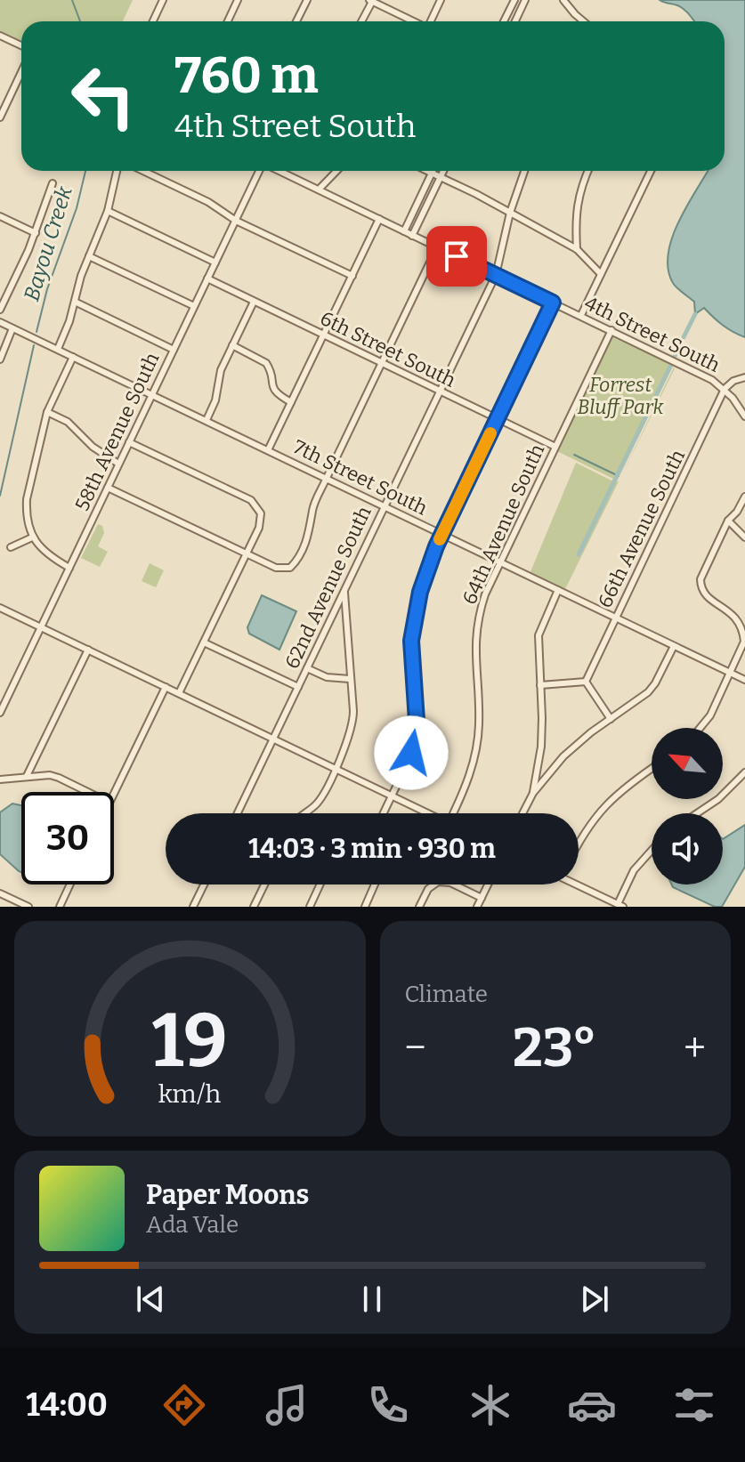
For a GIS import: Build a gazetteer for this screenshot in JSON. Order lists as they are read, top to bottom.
{
  "streets": {
    "street": [
      "4th Street South",
      "6th Street South",
      "58th Avenue South",
      "7th Street South",
      "64th Avenue South",
      "66th Avenue South",
      "62nd Avenue South"
    ]
  },
  "crossings": [
    ["4th Street South", "64th Avenue South"],
    ["4th Street South", "66th Avenue South"],
    ["4th Street South", "62nd Avenue South"],
    ["6th Street South", "58th Avenue South"],
    ["6th Street South", "64th Avenue South"],
    ["6th Street South", "62nd Avenue South"],
    ["58th Avenue South", "7th Street South"],
    ["7th Street South", "64th Avenue South"],
    ["7th Street South", "66th Avenue South"],
    ["7th Street South", "62nd Avenue South"]
  ],
  "water": ["Bayou Creek"],
  "parks": ["Forrest Bluff Park"],
  "north": "top left",
  "page": {
    "turn": ["760 m", "4th Street South"],
    "limit": "30",
    "trip": "14:03 · 3 min · 930 m",
    "tile": "Climate",
    "heat": ["−", "23°", "+"],
    "song": ["Paper Moons", "Ada Vale"],
    "tabs": "14:00",
    "gauge": ["19", "km/h"]
  }
}
